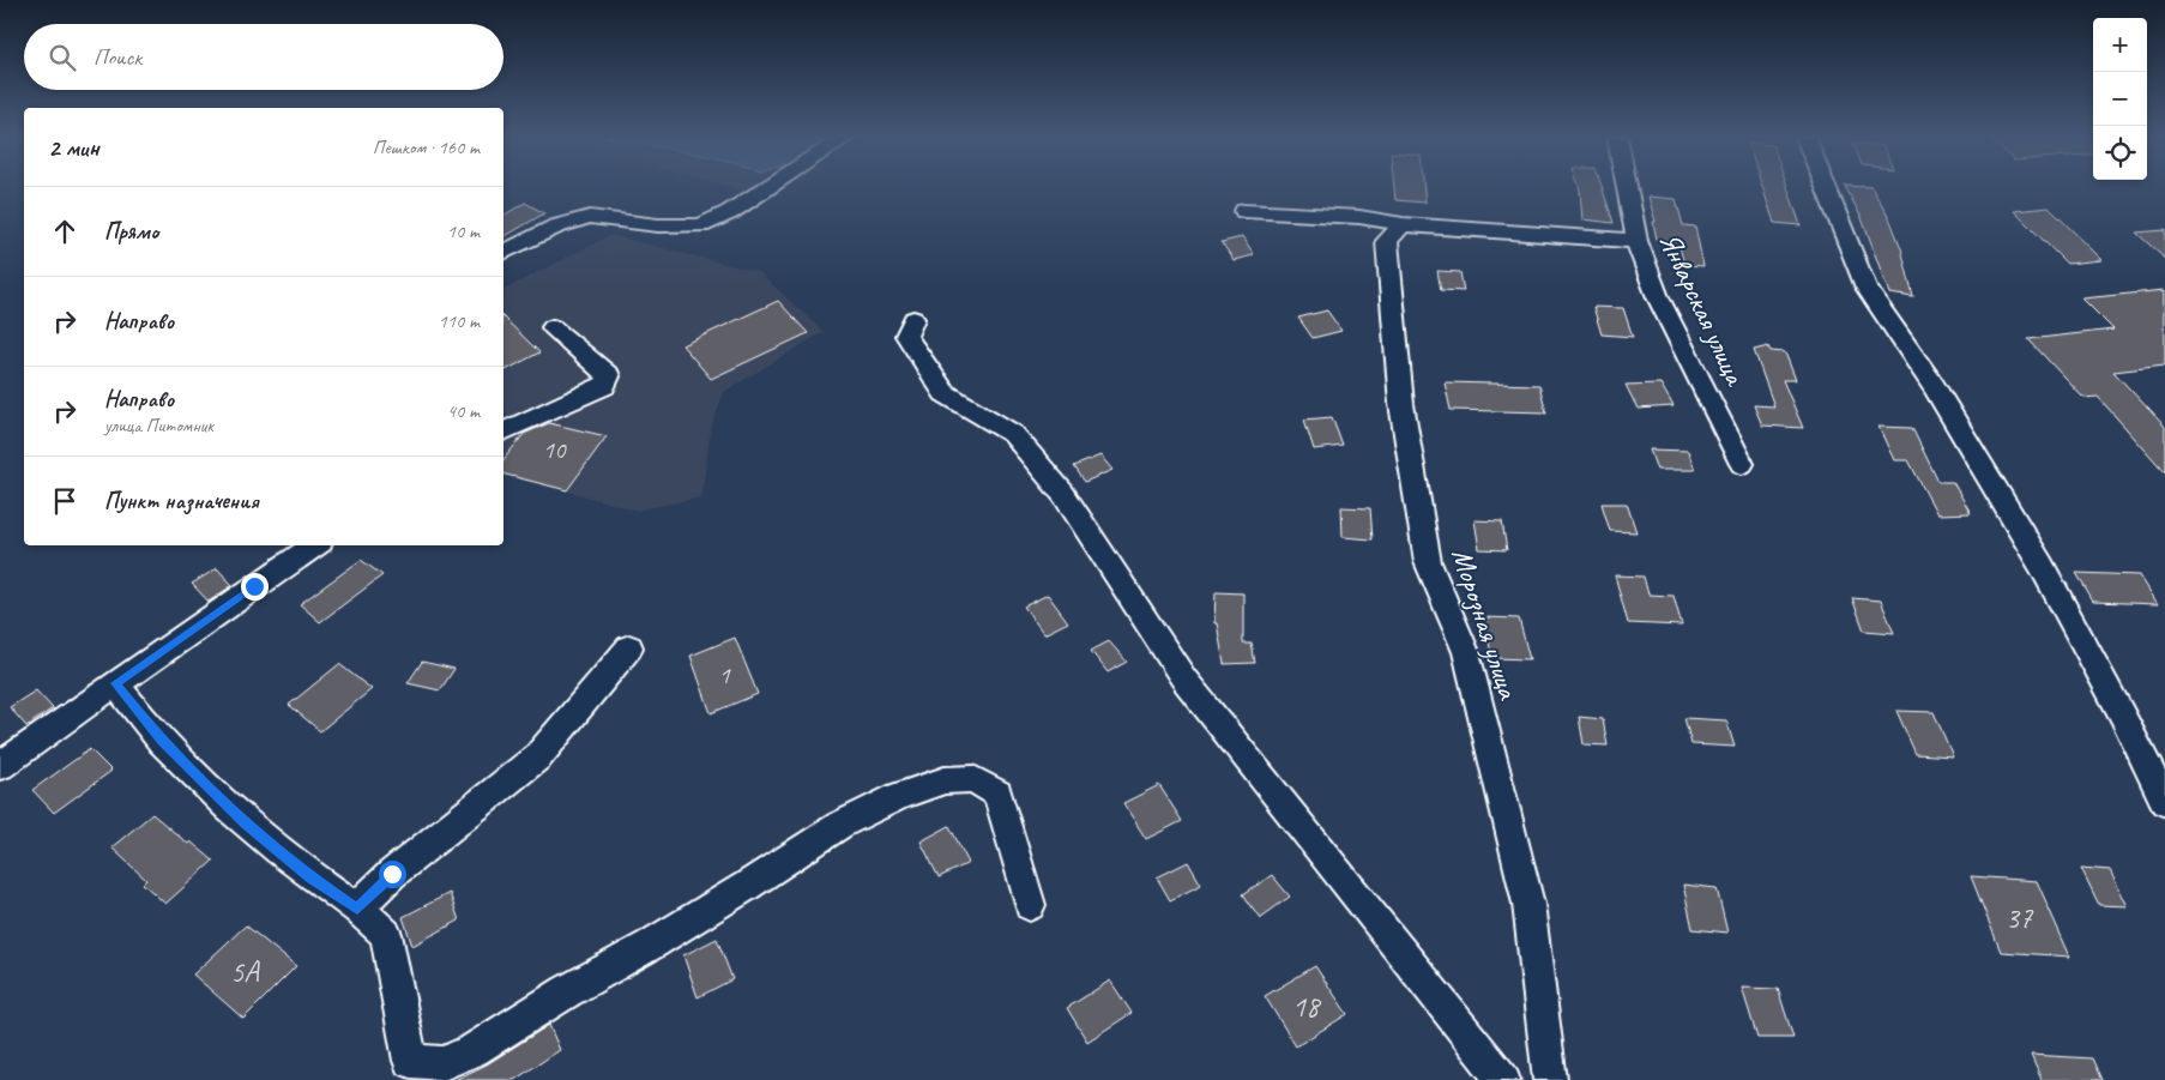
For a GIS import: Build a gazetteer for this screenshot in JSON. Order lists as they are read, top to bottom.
{
  "streets": {
    "street": ["Январская улица", "Морозная улица"]
  },
  "house_numbers": [
    "10",
    "1",
    "37",
    "5А",
    "18"
  ],
  "page": {
    "map_buttons": ["+", "−"],
    "search": "Поиск",
    "heading": ["2 мин", "Пешком · 160 m"],
    "list": [
      ["Прямо", "10 m"],
      ["Направо", "110 m"],
      ["Направо", "улица Питомник", "40 m"],
      "Пункт назначения"
    ]
  }
}
